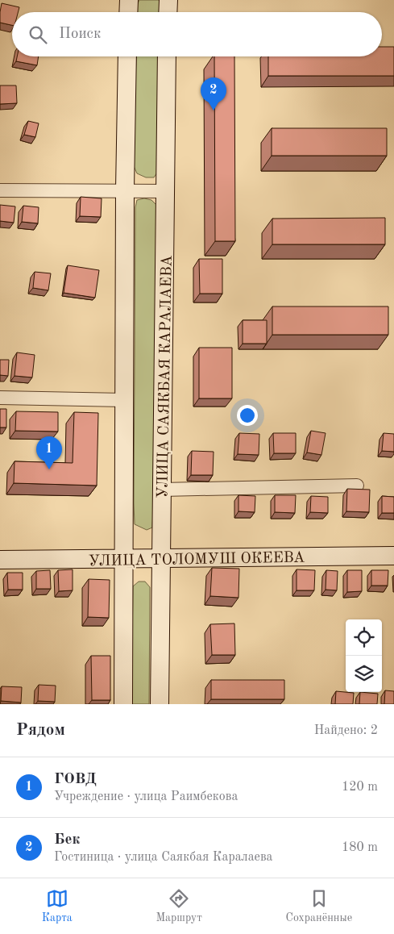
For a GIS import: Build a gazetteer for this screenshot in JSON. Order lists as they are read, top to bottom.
{
  "streets": {
    "street": ["УЛИЦА САЯКБАЯ КАРАЛАЕВА", "УЛИЦА ТОЛОМУШ ОКЕЕВА"]
  },
  "crossings": [
    ["УЛИЦА САЯКБАЯ КАРАЛАЕВА", "УЛИЦА ТОЛОМУШ ОКЕЕВА"]
  ],
  "page": {
    "search": "Поиск",
    "pins": ["2", "1"],
    "heading": ["Рядом", "Найдено: 2"],
    "list": [
      {
        "mark": "1",
        "name": "ГОВД",
        "note": "Учреждение · улица Раимбекова",
        "value": "120 m"
      },
      {
        "mark": "2",
        "name": "Бек",
        "note": "Гостиница · улица Саякбая Каралаева",
        "value": "180 m"
      }
    ],
    "nav": ["Карта", "Маршрут", "Сохранённые"]
  }
}
